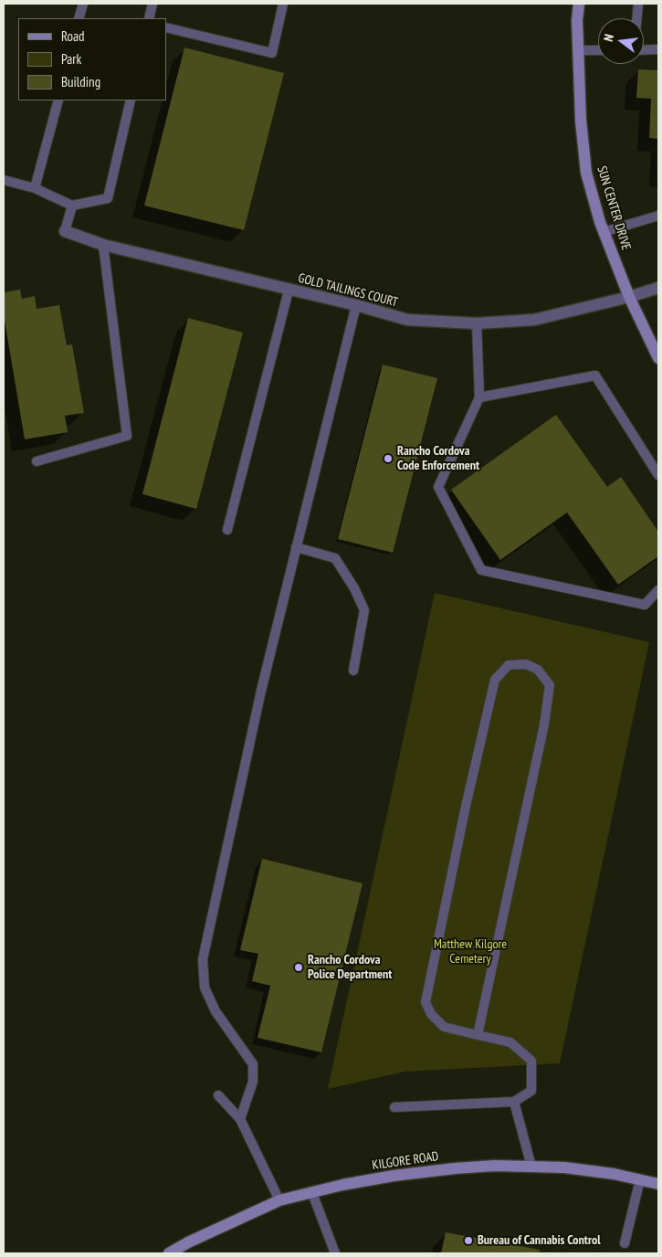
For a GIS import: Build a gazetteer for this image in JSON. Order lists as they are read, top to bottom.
{
  "streets": {
    "street": ["SUN CENTER DRIVE", "GOLD TAILINGS COURT", "KILGORE ROAD"]
  },
  "crossings": [
    ["SUN CENTER DRIVE", "GOLD TAILINGS COURT"]
  ],
  "parks": ["Matthew Kilgore Cemetery"],
  "places": ["Rancho Cordova Code Enforcement", "Rancho Cordova Police Department", "Bureau of Cannabis Control"],
  "legend": ["Road", "Park", "Building"],
  "north": "left"
}
